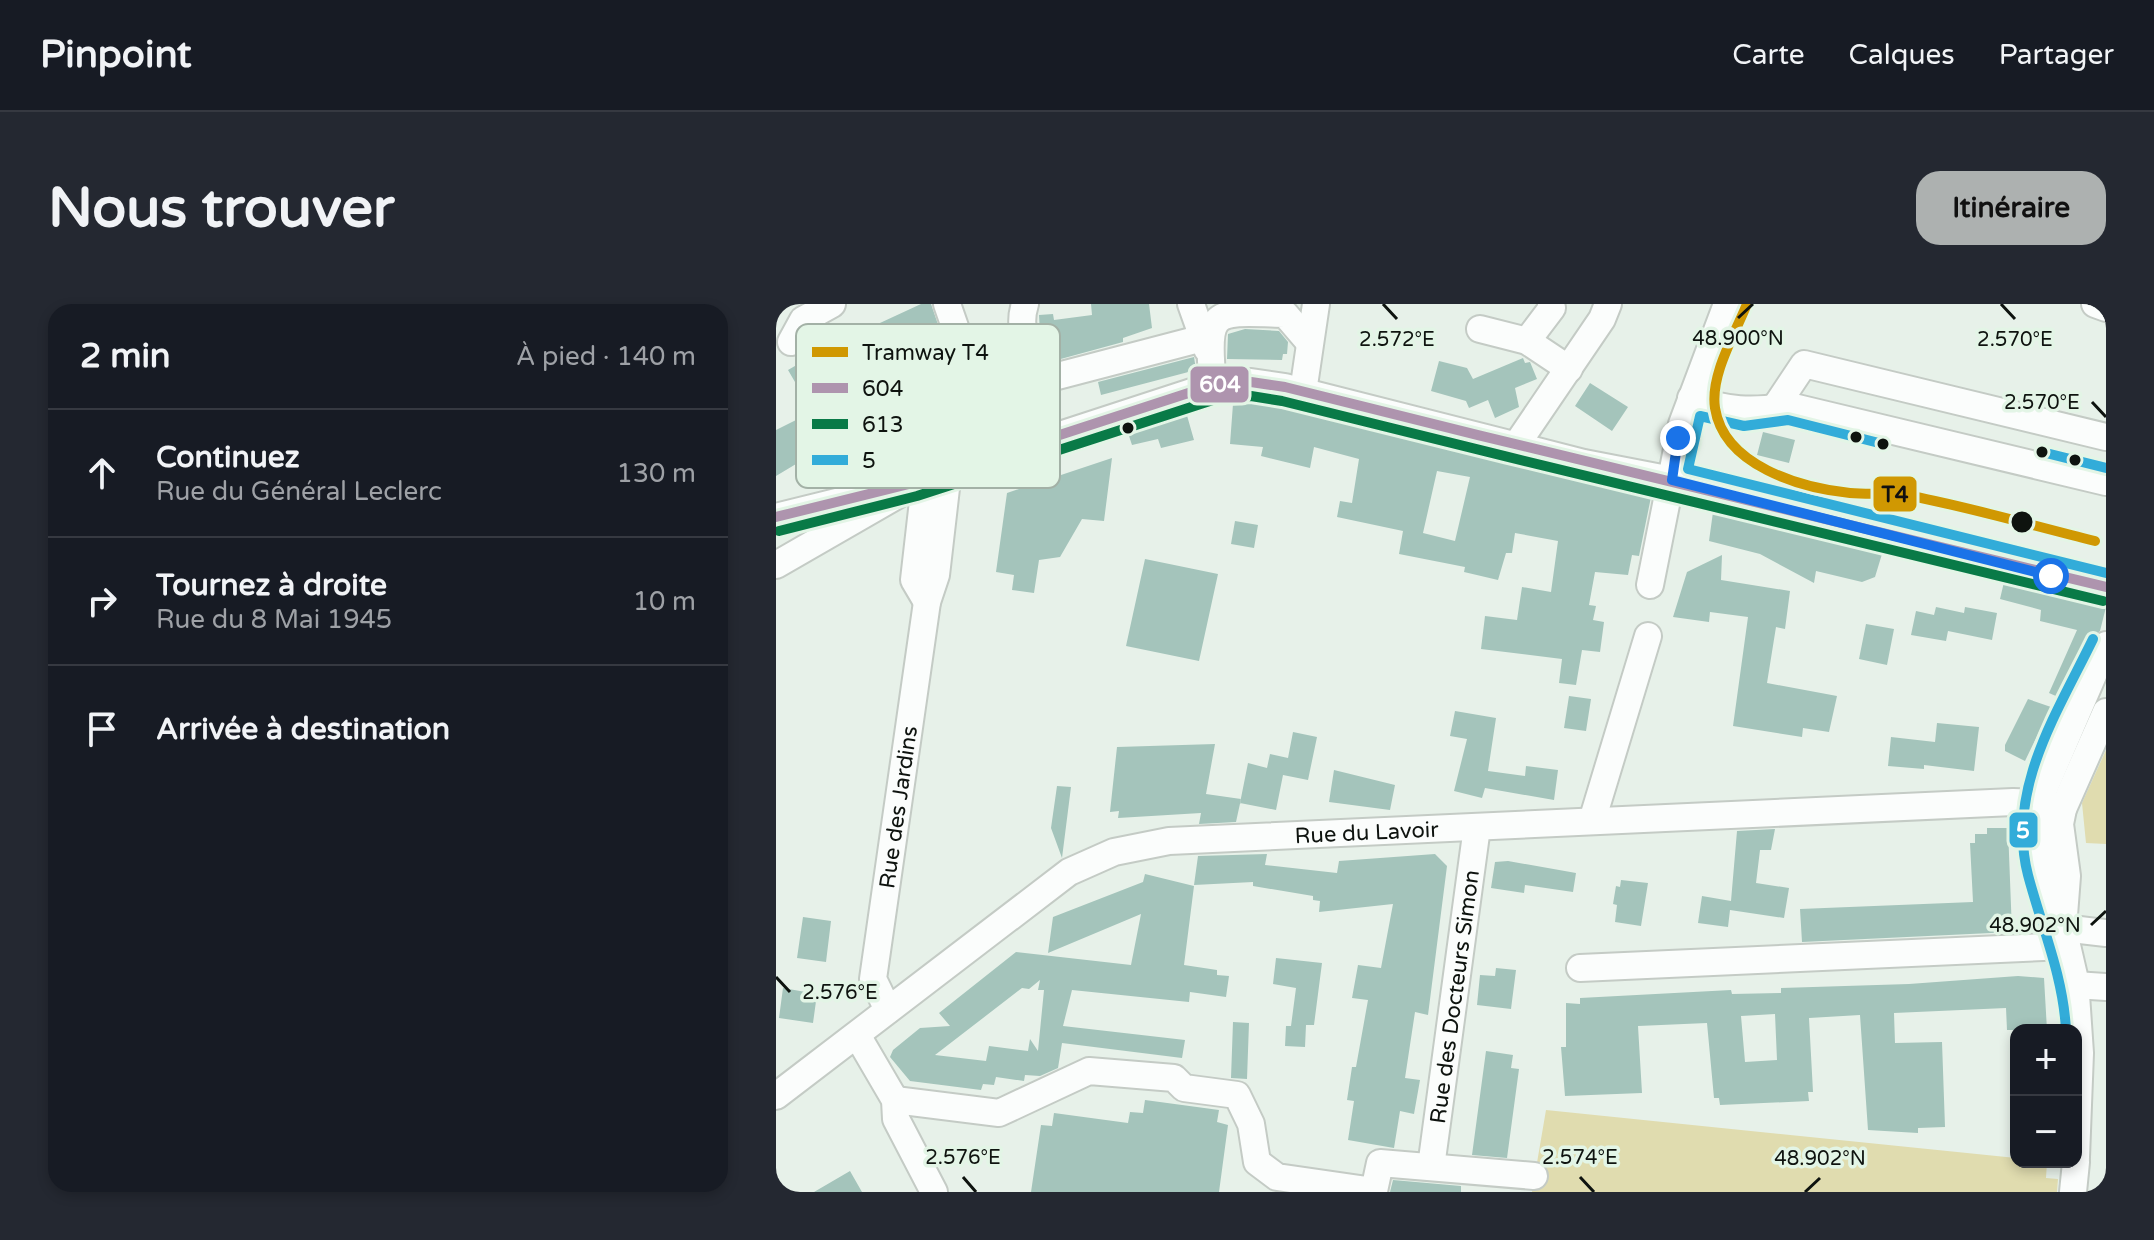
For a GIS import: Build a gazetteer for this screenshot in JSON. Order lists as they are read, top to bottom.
{
  "streets": {
    "street": ["Rue des Jardins", "Rue du Lavoir", "Rue des Docteurs Simon"]
  },
  "crossings": [
    ["Rue des Jardins", "Rue du Lavoir"],
    ["Rue du Lavoir", "Rue des Docteurs Simon"]
  ],
  "lines": [
    "tram line T4",
    "transit line 604",
    "transit line 613",
    "transit line 5"
  ],
  "legend": [
    "Tramway T4",
    "604",
    "613",
    "5"
  ],
  "page": {
    "header": "Pinpoint",
    "nav": ["Carte", "Calques", "Partager"],
    "buttons": "Itinéraire",
    "title": "Nous trouver",
    "heading": ["2 min", "À pied · 140 m"],
    "list": [
      ["Continuez", "Rue du Général Leclerc", "130 m"],
      ["Tournez à droite", "Rue du 8 Mai 1945", "10 m"],
      "Arrivée à destination"
    ],
    "map_buttons": ["+", "−"]
  },
  "coordinates": [
    "48.900°N",
    "2.572°E",
    "2.570°E",
    "48.902°N",
    "2.576°E",
    "2.574°E"
  ]
}
